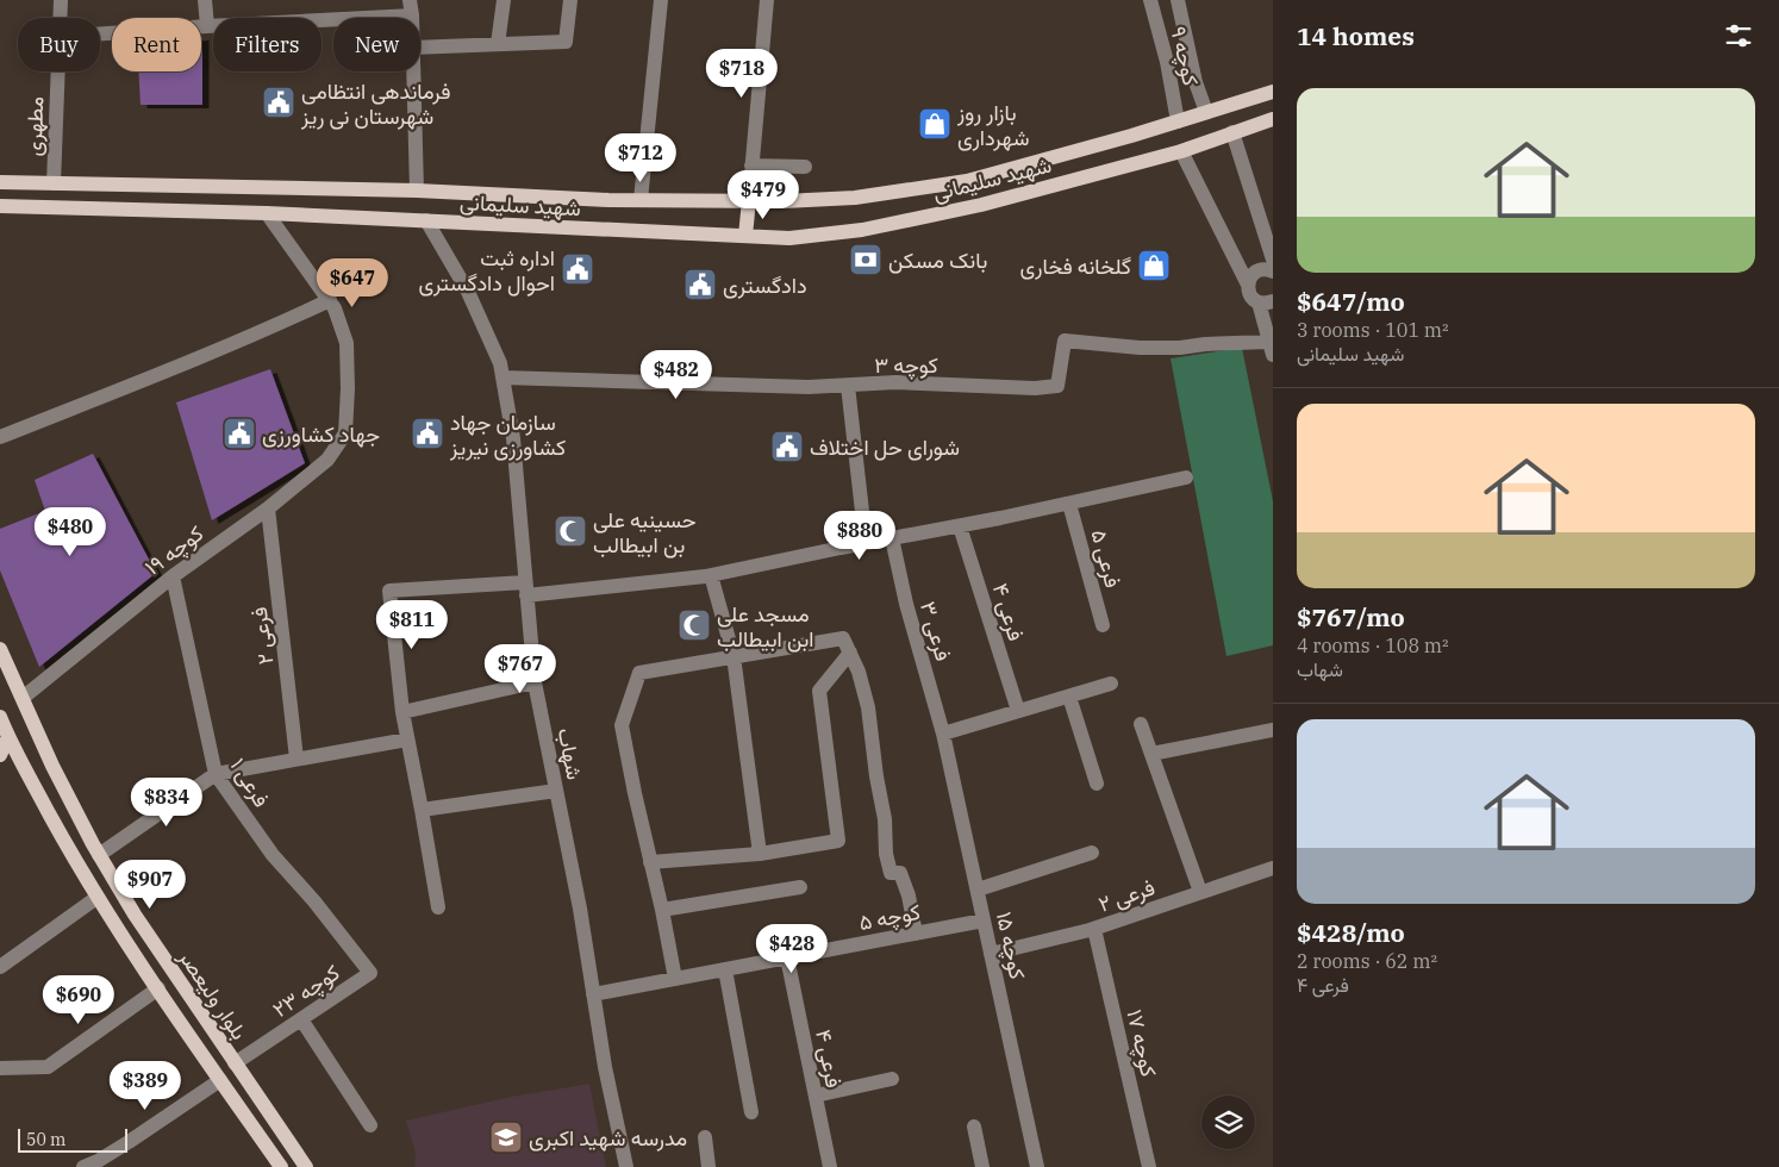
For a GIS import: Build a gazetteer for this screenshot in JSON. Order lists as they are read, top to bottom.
{
  "streets": {
    "main road": ["شهید سلیمانی", "بلوار ولیعصر"],
    "street": [
      "کوچه ۹",
      "مطهری",
      "کوچه ۳",
      "کوچه ۱۹",
      "فرعی ۵",
      "فرعی ۴",
      "فرعی ۳",
      "فرعی ۲",
      "شهاب",
      "فرعی ۱",
      "کوچه ۵",
      "کوچه ۱۵",
      "کوچه ۲۳",
      "کوچه ۱۷"
    ]
  },
  "crossings": [
    ["کوچه ۹", "شهید سلیمانی"],
    ["مطهری", "شهید سلیمانی"],
    ["شهید سلیمانی", "شهاب"],
    ["کوچه ۳", "شهاب"],
    ["کوچه ۱۹", "فرعی ۲"],
    ["کوچه ۱۹", "فرعی ۱"],
    ["کوچه ۱۹", "بلوار ولیعصر"],
    ["فرعی ۴", "کوچه ۵"],
    ["فرعی ۳", "کوچه ۱۵"],
    ["فرعی ۲", "کوچه ۱۵"],
    ["فرعی ۲", "کوچه ۱۷"],
    ["شهاب", "کوچه ۵"],
    ["فرعی ۱", "کوچه ۲۳"],
    ["کوچه ۵", "کوچه ۱۵"],
    ["کوچه ۲۳", "بلوار ولیعصر"]
  ],
  "places": {
    "public building": [
      "فرماندهی انتظامی شهرستان نی ریز",
      "اداره ثبت احوال دادگستری",
      "دادگستری",
      "جهاد کشاورزی",
      "سازمان جهاد کشاورزی نیریز",
      "شورای حل اختلاف"
    ],
    "shop": ["بازار روز شهرداری", "گلخانه فخاری"],
    "bank": ["بانک مسکن"],
    "mosque": ["حسینیه علی بن ابیطالب", "مسجد علی ابن ابیطالب"],
    "school or university": ["مدرسه شهید اکبری"]
  },
  "scale_bar": "50 m",
  "page": {
    "heading": "14 homes",
    "chip": [
      "Buy",
      "Rent",
      "Filters",
      "New"
    ],
    "price": [
      "$718",
      "$712",
      "$479",
      "$647",
      "$482",
      "$480",
      "$880",
      "$811",
      "$767",
      "$834",
      "$907",
      "$428",
      "$690",
      "$389"
    ],
    "list": [
      {
        "name": "$647/mo",
        "note": "3 rooms · 101 m² · شهید سلیمانی"
      },
      {
        "name": "$767/mo",
        "note": "4 rooms · 108 m² · شهاب"
      },
      {
        "name": "$428/mo",
        "note": "2 rooms · 62 m² · فرعی ۴"
      }
    ],
    "scale": "50 m"
  }
}
